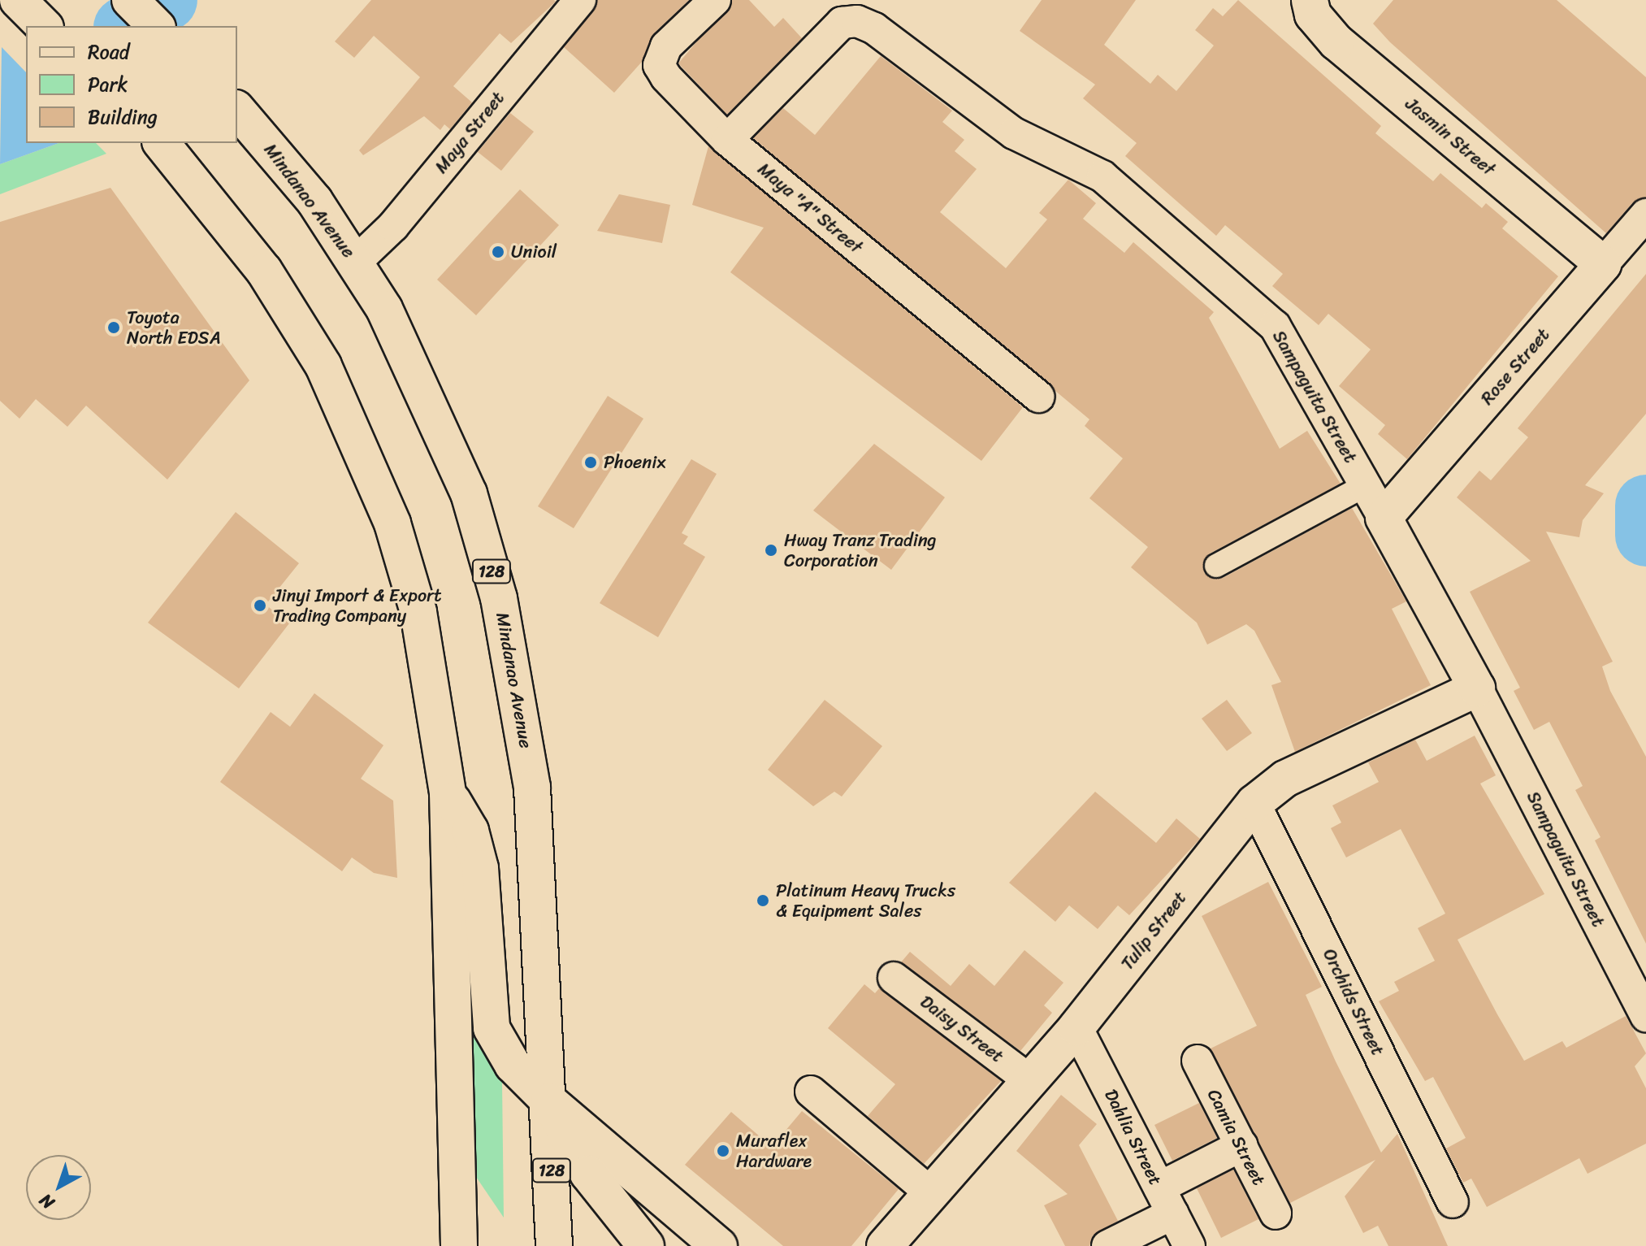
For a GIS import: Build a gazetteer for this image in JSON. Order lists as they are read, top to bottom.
{
  "streets": {
    "main road": [
      "Jasmin Street",
      "Mindanao Avenue",
      "Rose Street",
      "Sampaguita Street",
      "128",
      "Tulip Street"
    ],
    "street": [
      "Maya Street",
      "Maya \"A\" Street",
      "Orchids Street",
      "Daisy Street",
      "Dahlia Street",
      "Camia Street"
    ]
  },
  "crossings": [
    ["Maya Street", "Mindanao Avenue"],
    ["Jasmin Street", "Rose Street"],
    ["Maya \"A\" Street", "Sampaguita Street"],
    ["Rose Street", "Sampaguita Street"],
    ["Sampaguita Street", "Tulip Street"],
    ["Tulip Street", "Orchids Street"],
    ["Tulip Street", "Daisy Street"],
    ["Tulip Street", "Dahlia Street"]
  ],
  "places": [
    "Unioil",
    "Toyota North EDSA",
    "Phoenix",
    "Hway Tranz Trading Corporation",
    "Jinyi Import & Export Trading Company",
    "Platinum Heavy Trucks & Equipment Sales",
    "Muraflex Hardware"
  ],
  "legend": ["Road", "Park", "Building"],
  "north": "bottom left"
}
